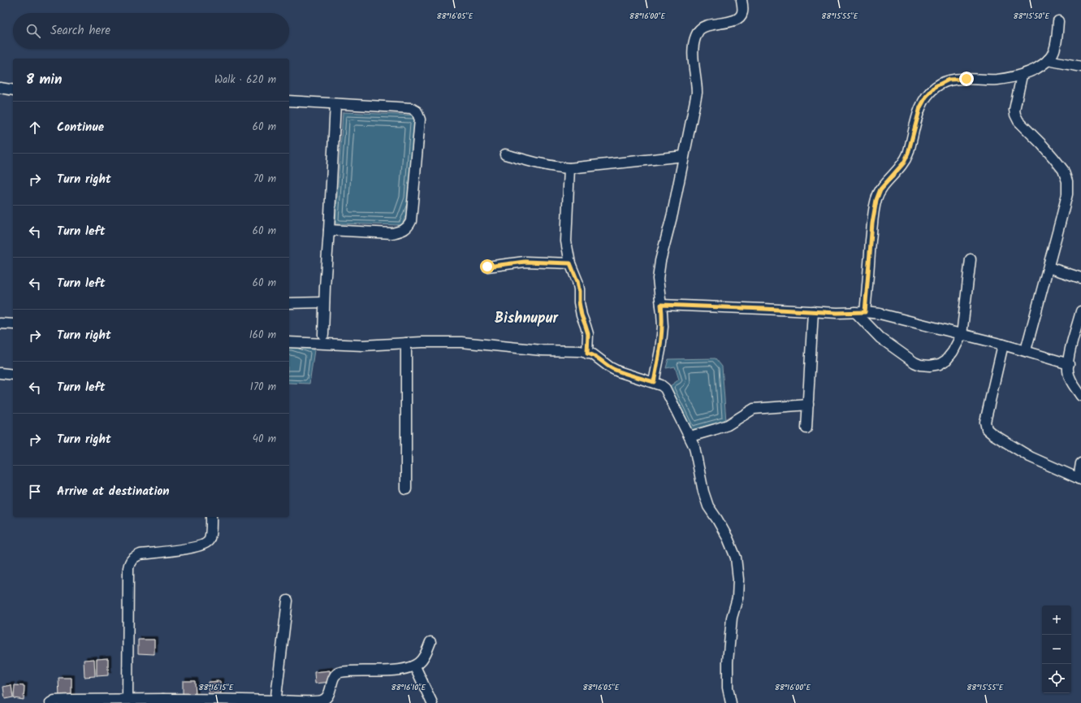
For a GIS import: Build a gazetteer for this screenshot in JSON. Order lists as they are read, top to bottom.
{
  "districts": ["Bishnupur"],
  "page": {
    "search": "Search here",
    "heading": ["8 min", "Walk · 620 m"],
    "list": [
      ["Continue", "60 m"],
      ["Turn right", "70 m"],
      ["Turn left", "60 m"],
      ["Turn left", "60 m"],
      ["Turn right", "160 m"],
      ["Turn left", "170 m"],
      ["Turn right", "40 m"],
      "Arrive at destination"
    ],
    "map_buttons": ["+", "−"]
  },
  "coordinates": [
    "88°16'05\"E",
    "88°16'00\"E",
    "88°15'55\"E",
    "88°15'50\"E",
    "88°16'15\"E",
    "88°16'10\"E"
  ]
}
